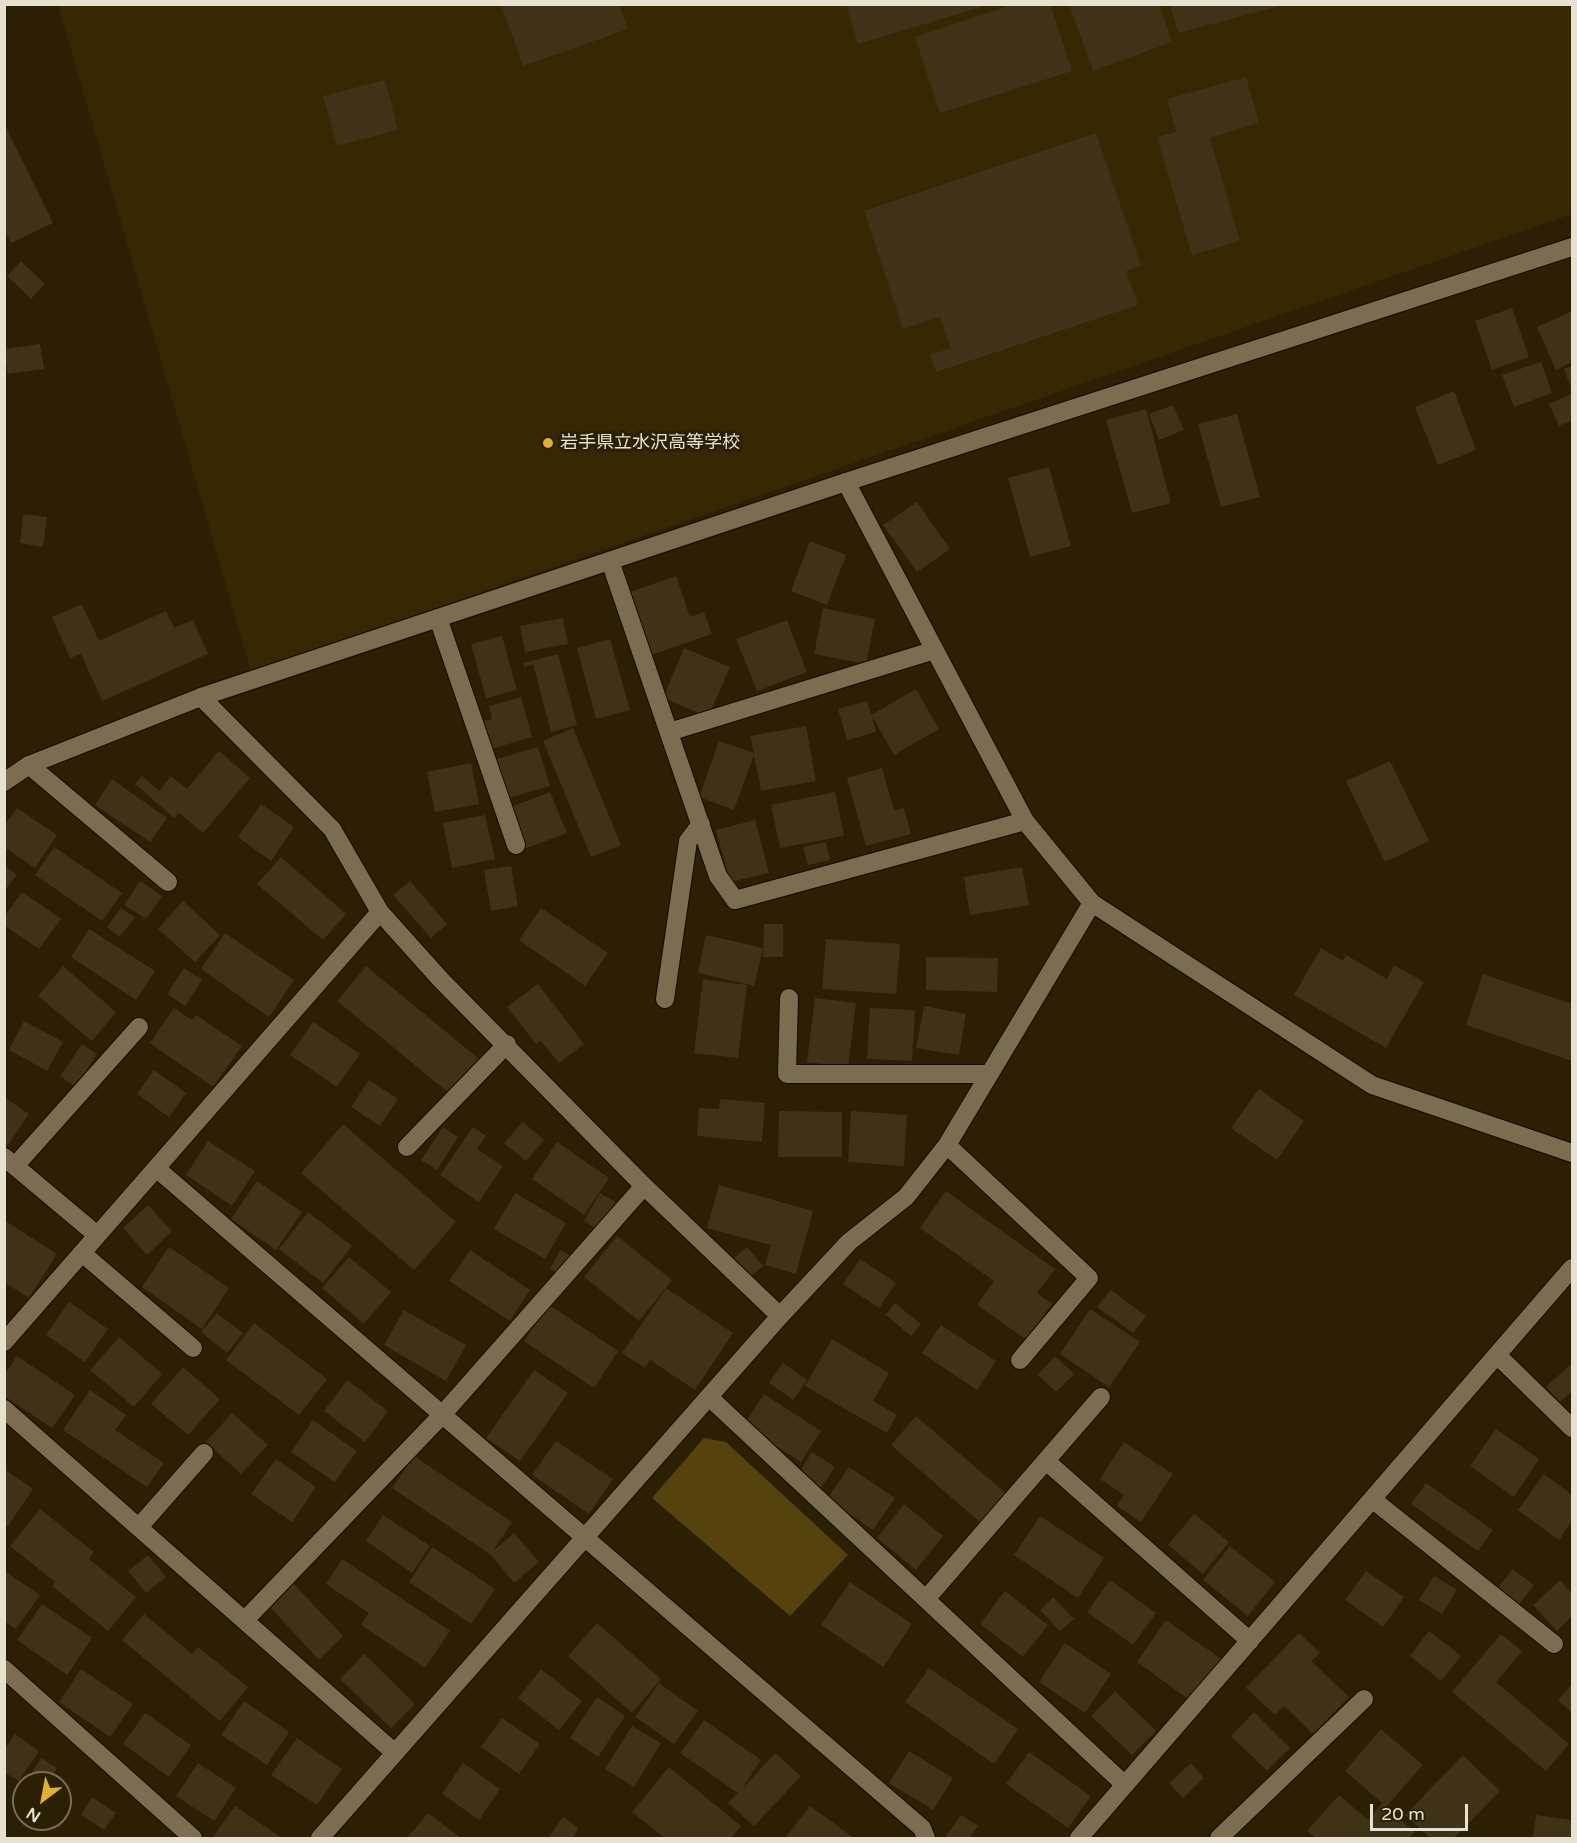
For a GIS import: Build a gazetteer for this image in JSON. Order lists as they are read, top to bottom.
{
  "places": ["岩手県立水沢高等学校"],
  "scale_bar": "20 m",
  "north": "bottom left"
}
